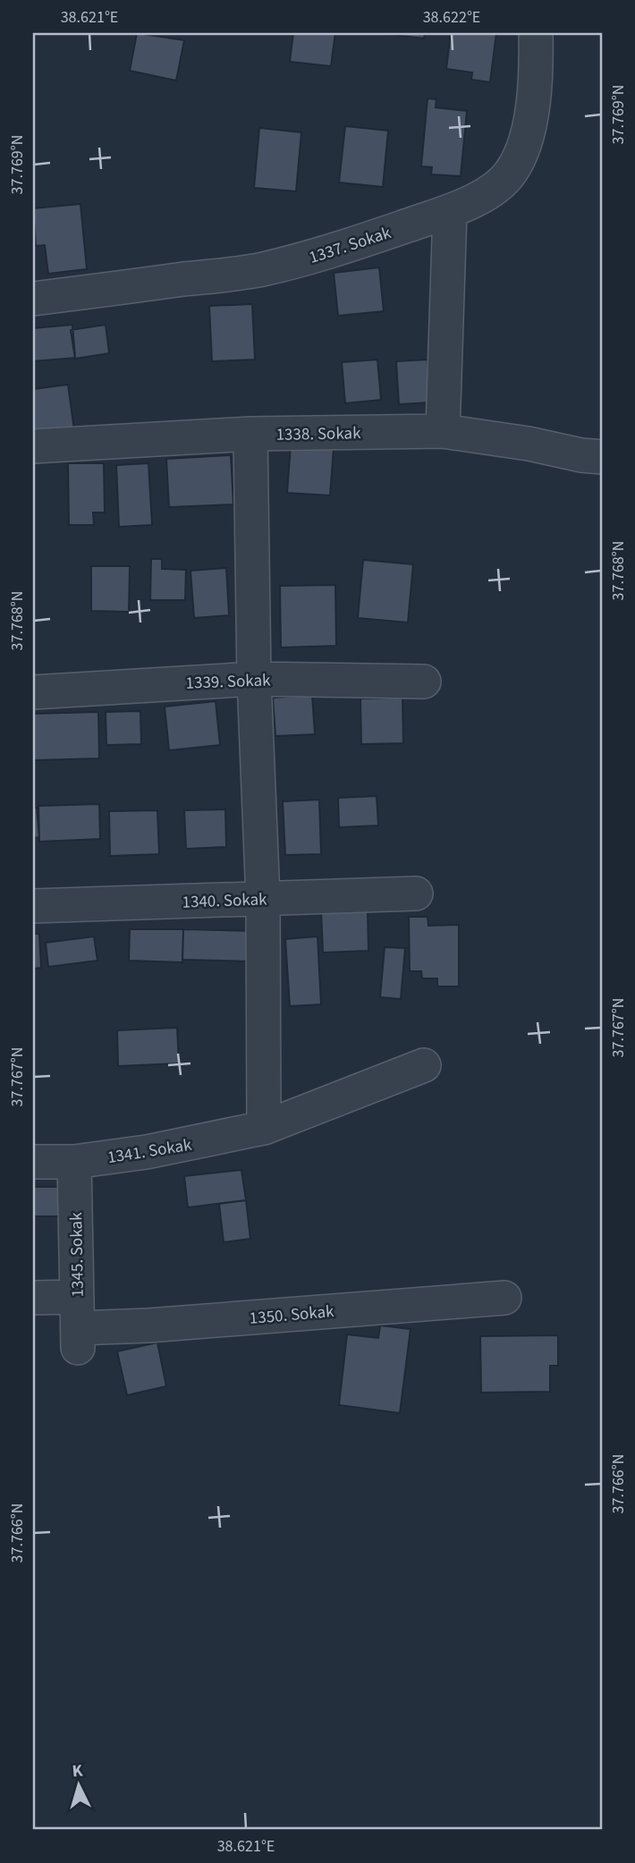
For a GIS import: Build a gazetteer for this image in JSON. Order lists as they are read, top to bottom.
{
  "streets": {
    "street": [
      "1337. Sokak",
      "1338. Sokak",
      "1339. Sokak",
      "1340. Sokak",
      "1341. Sokak",
      "1345. Sokak",
      "1350. Sokak"
    ]
  },
  "crossings": [
    ["1341. Sokak", "1345. Sokak"],
    ["1345. Sokak", "1350. Sokak"]
  ],
  "north": "top",
  "coordinates": [
    "38.621°E",
    "38.622°E",
    "37.769°N",
    "37.768°N",
    "37.767°N",
    "37.766°N"
  ]
}
